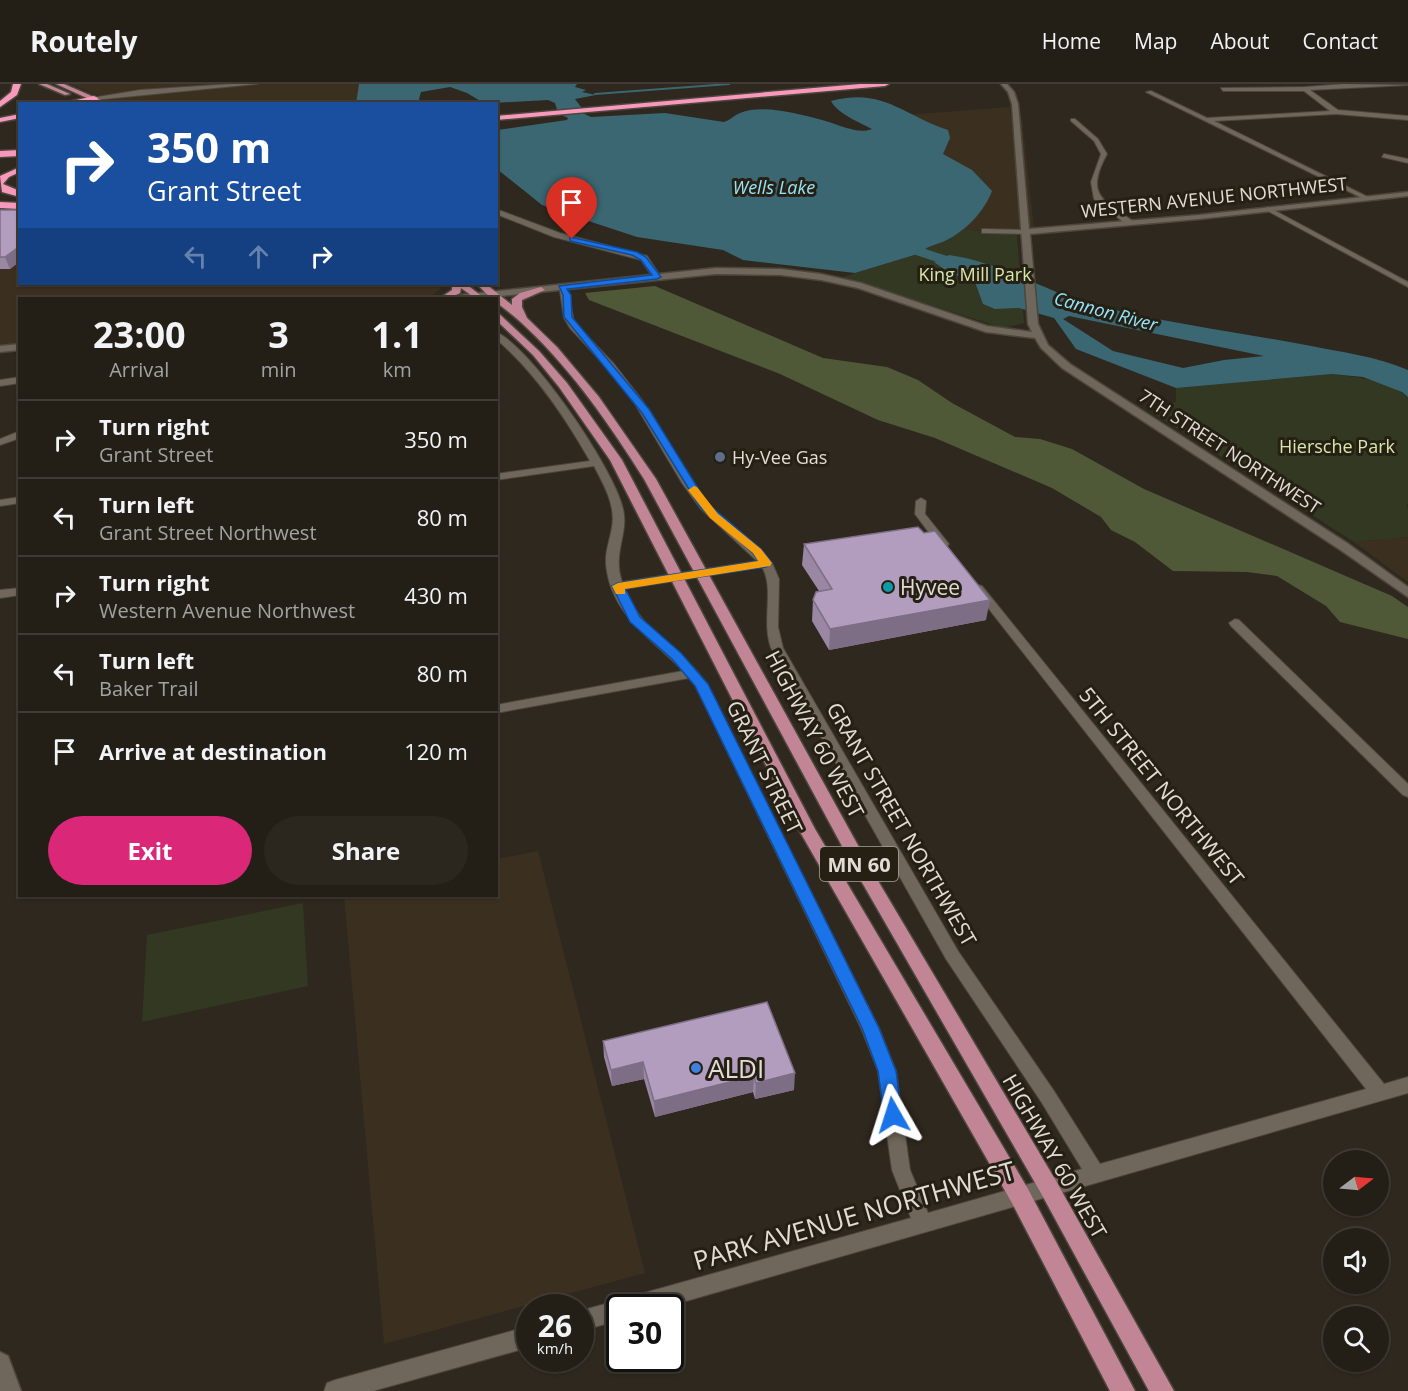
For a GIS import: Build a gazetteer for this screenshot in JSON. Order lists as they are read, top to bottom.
{
  "streets": {
    "main road": ["HIGHWAY 60 WEST", "MN 60"],
    "street": [
      "WESTERN AVENUE NORTHWEST",
      "7TH STREET NORTHWEST",
      "GRANT STREET",
      "5TH STREET NORTHWEST",
      "GRANT STREET NORTHWEST",
      "PARK AVENUE NORTHWEST"
    ]
  },
  "crossings": [
    ["WESTERN AVENUE NORTHWEST", "7TH STREET NORTHWEST"],
    ["HIGHWAY 60 WEST", "PARK AVENUE NORTHWEST"],
    ["GRANT STREET", "PARK AVENUE NORTHWEST"],
    ["5TH STREET NORTHWEST", "PARK AVENUE NORTHWEST"],
    ["GRANT STREET NORTHWEST", "PARK AVENUE NORTHWEST"],
    ["MN 60", "PARK AVENUE NORTHWEST"]
  ],
  "water": ["Wells Lake", "Cannon River"],
  "parks": ["King Mill Park", "Hiersche Park"],
  "places": ["Hy-Vee Gas", "Hyvee", "ALDI"],
  "north": "right",
  "page": {
    "header": "Routely",
    "nav": [
      "Home",
      "Map",
      "About",
      "Contact"
    ],
    "turn": ["350 m", "Grant Street"],
    "eta": [
      "23:00",
      "Arrival",
      "3",
      "min",
      "1.1",
      "km"
    ],
    "list": [
      {
        "name": "Turn right",
        "note": "Grant Street",
        "value": "350 m"
      },
      {
        "name": "Turn left",
        "note": "Grant Street Northwest",
        "value": "80 m"
      },
      {
        "name": "Turn right",
        "note": "Western Avenue Northwest",
        "value": "430 m"
      },
      {
        "name": "Turn left",
        "note": "Baker Trail",
        "value": "80 m"
      },
      {
        "name": "Arrive at destination",
        "value": "120 m"
      }
    ],
    "buttons": ["Exit", "Share"],
    "speed": "26 km/h",
    "limit": "30"
  }
}
